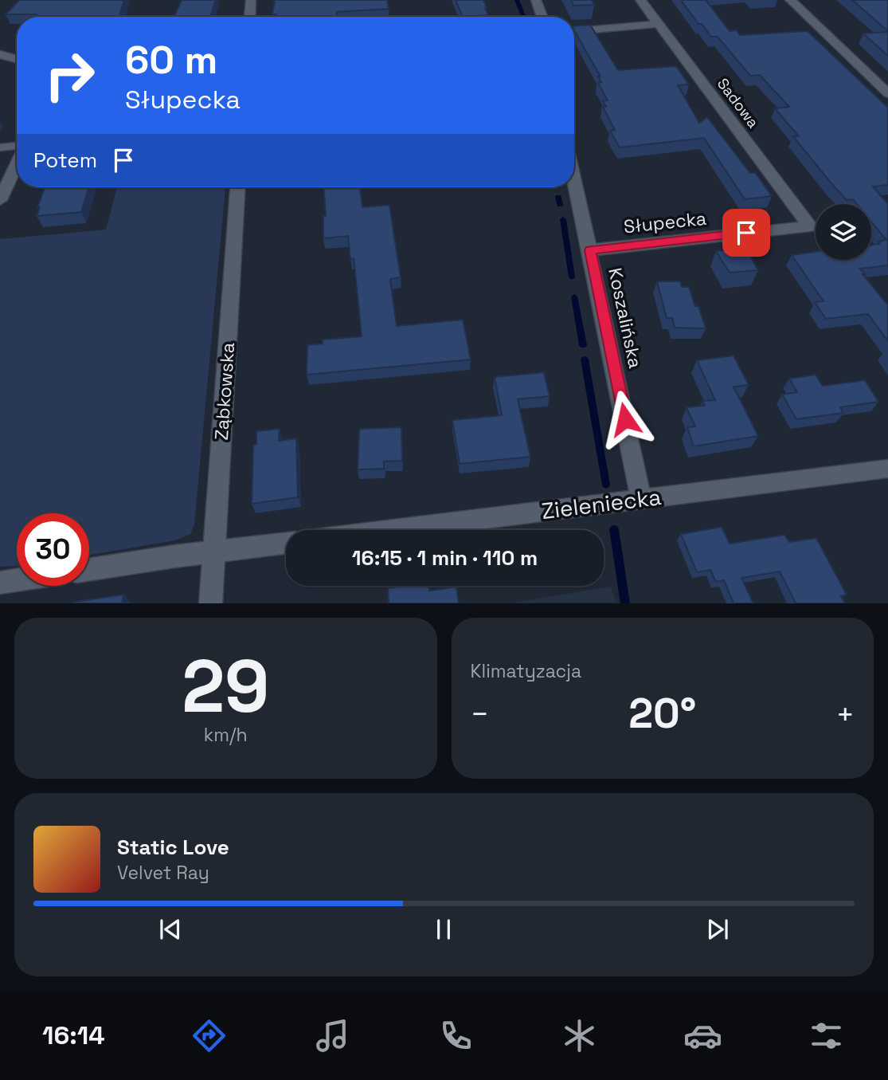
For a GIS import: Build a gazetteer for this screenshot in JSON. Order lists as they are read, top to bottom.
{
  "streets": {
    "street": [
      "Sadowa",
      "Słupecka",
      "Koszalińska",
      "Ząbkowska",
      "Zieleniecka"
    ]
  },
  "crossings": [
    ["Sadowa", "Słupecka"],
    ["Słupecka", "Koszalińska"],
    ["Koszalińska", "Zieleniecka"]
  ],
  "page": {
    "turn": ["60 m", "Słupecka"],
    "then": "Potem",
    "limit": "30",
    "trip": "16:15 · 1 min · 110 m",
    "tile": [
      ["29", "km/h"],
      "Klimatyzacja"
    ],
    "heat": ["−", "20°", "+"],
    "song": ["Static Love", "Velvet Ray"],
    "tabs": "16:14"
  }
}
